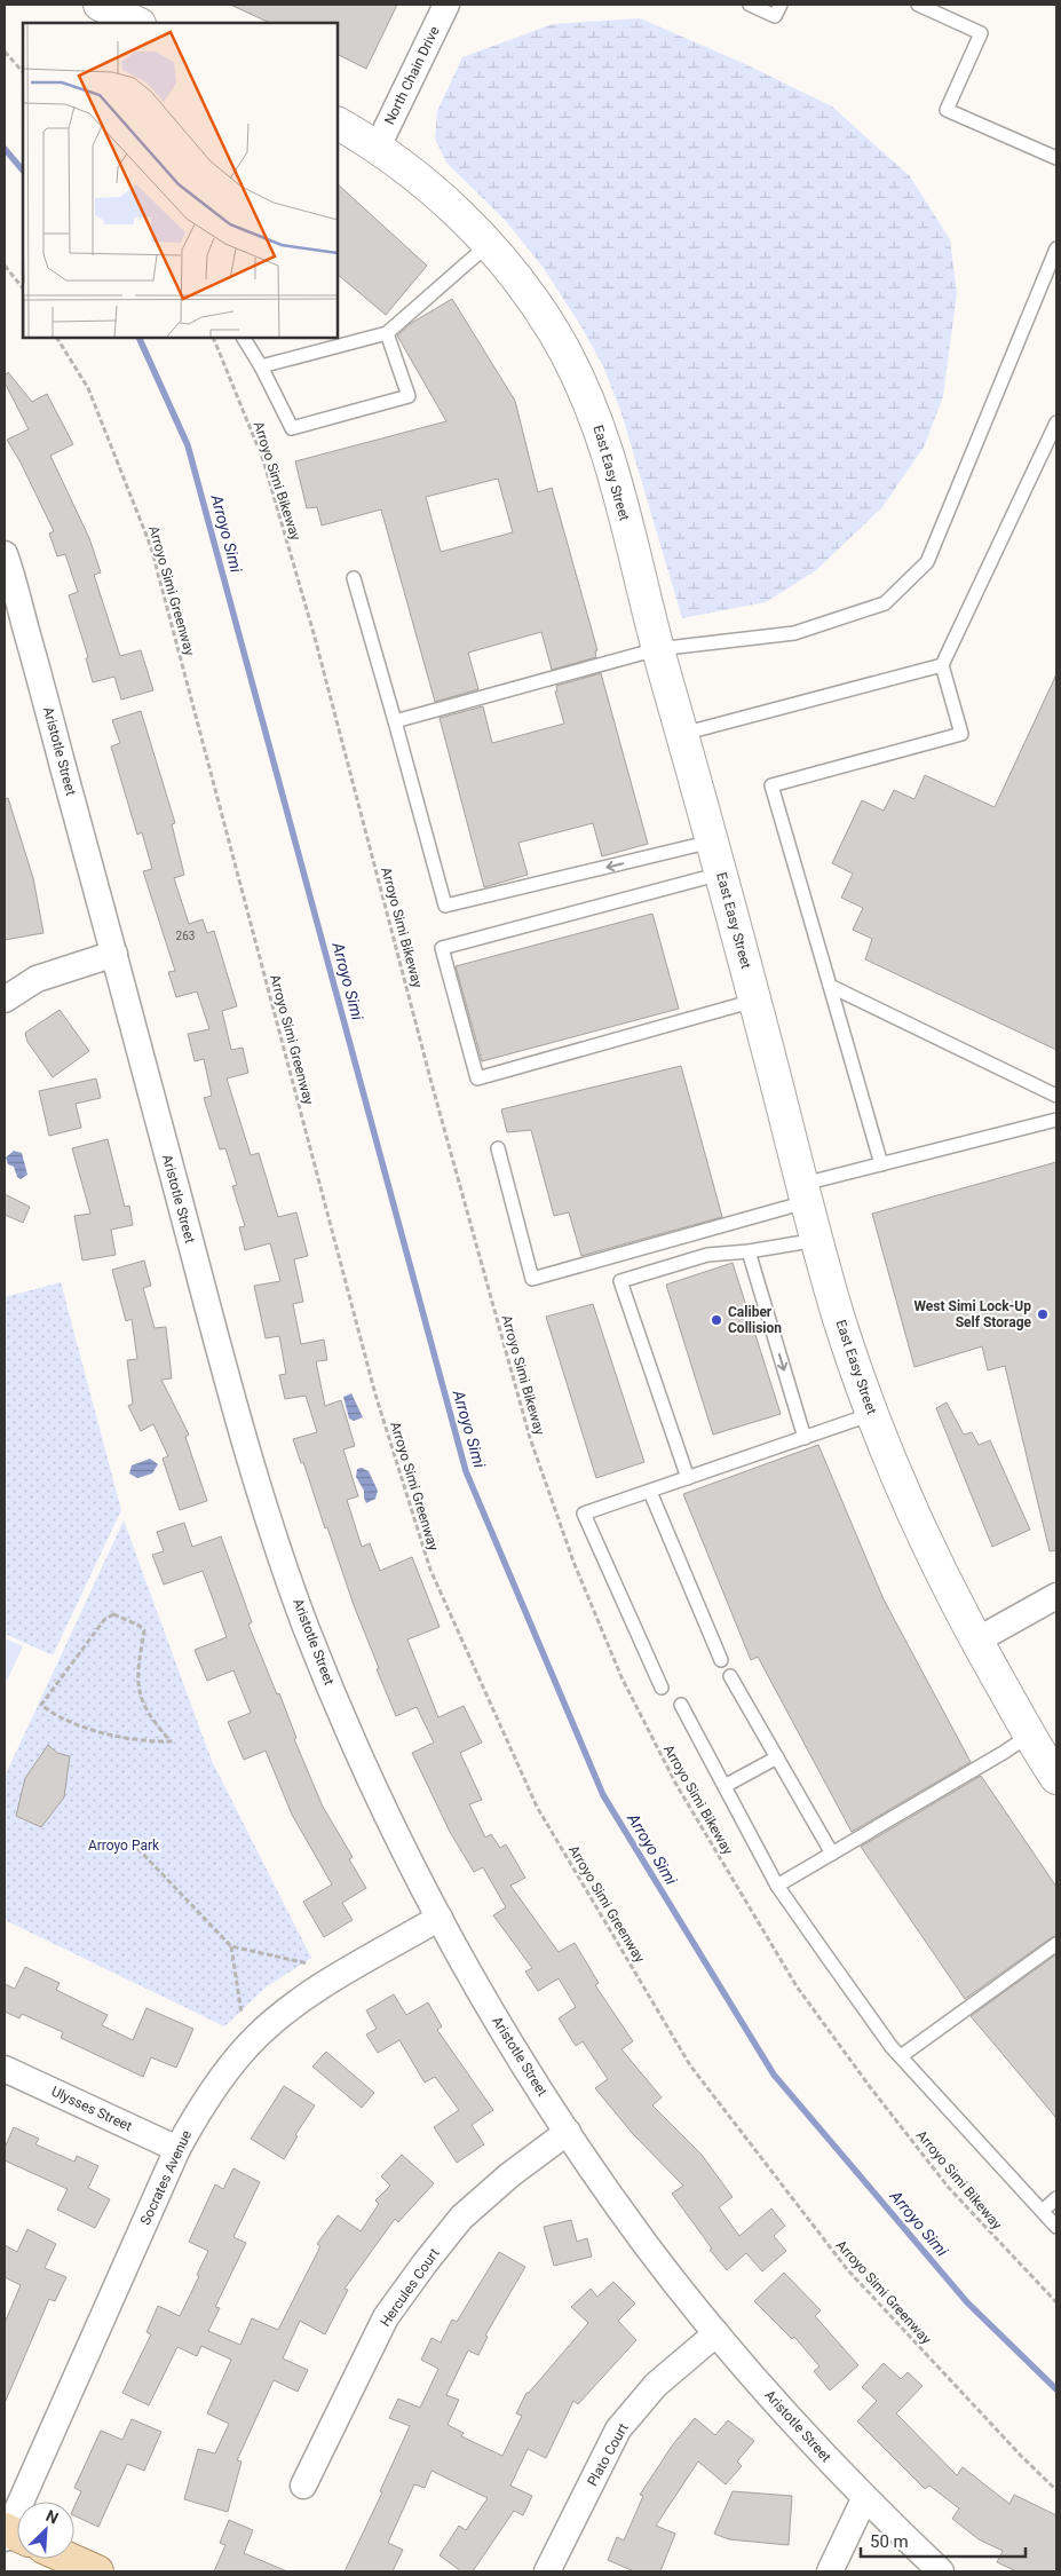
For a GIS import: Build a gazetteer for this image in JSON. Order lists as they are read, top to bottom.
{
  "streets": {
    "street": [
      "North Chain Drive",
      "East Easy Street",
      "Aristotle Street",
      "Ulysses Street",
      "Socrates Avenue",
      "Hercules Court",
      "Plato Court"
    ],
    "path": ["Arroyo Simi Bikeway", "Arroyo Simi Greenway"]
  },
  "crossings": [
    ["North Chain Drive", "East Easy Street"],
    ["Aristotle Street", "Socrates Avenue"],
    ["Aristotle Street", "Hercules Court"],
    ["Aristotle Street", "Plato Court"],
    ["Ulysses Street", "Socrates Avenue"]
  ],
  "water": ["Arroyo Simi"],
  "parks": ["Arroyo Park"],
  "places": ["West Simi Lock-Up Self Storage", "Caliber Collision"],
  "house_numbers": ["263"],
  "scale_bar": "50 m",
  "north": "top right"
}
